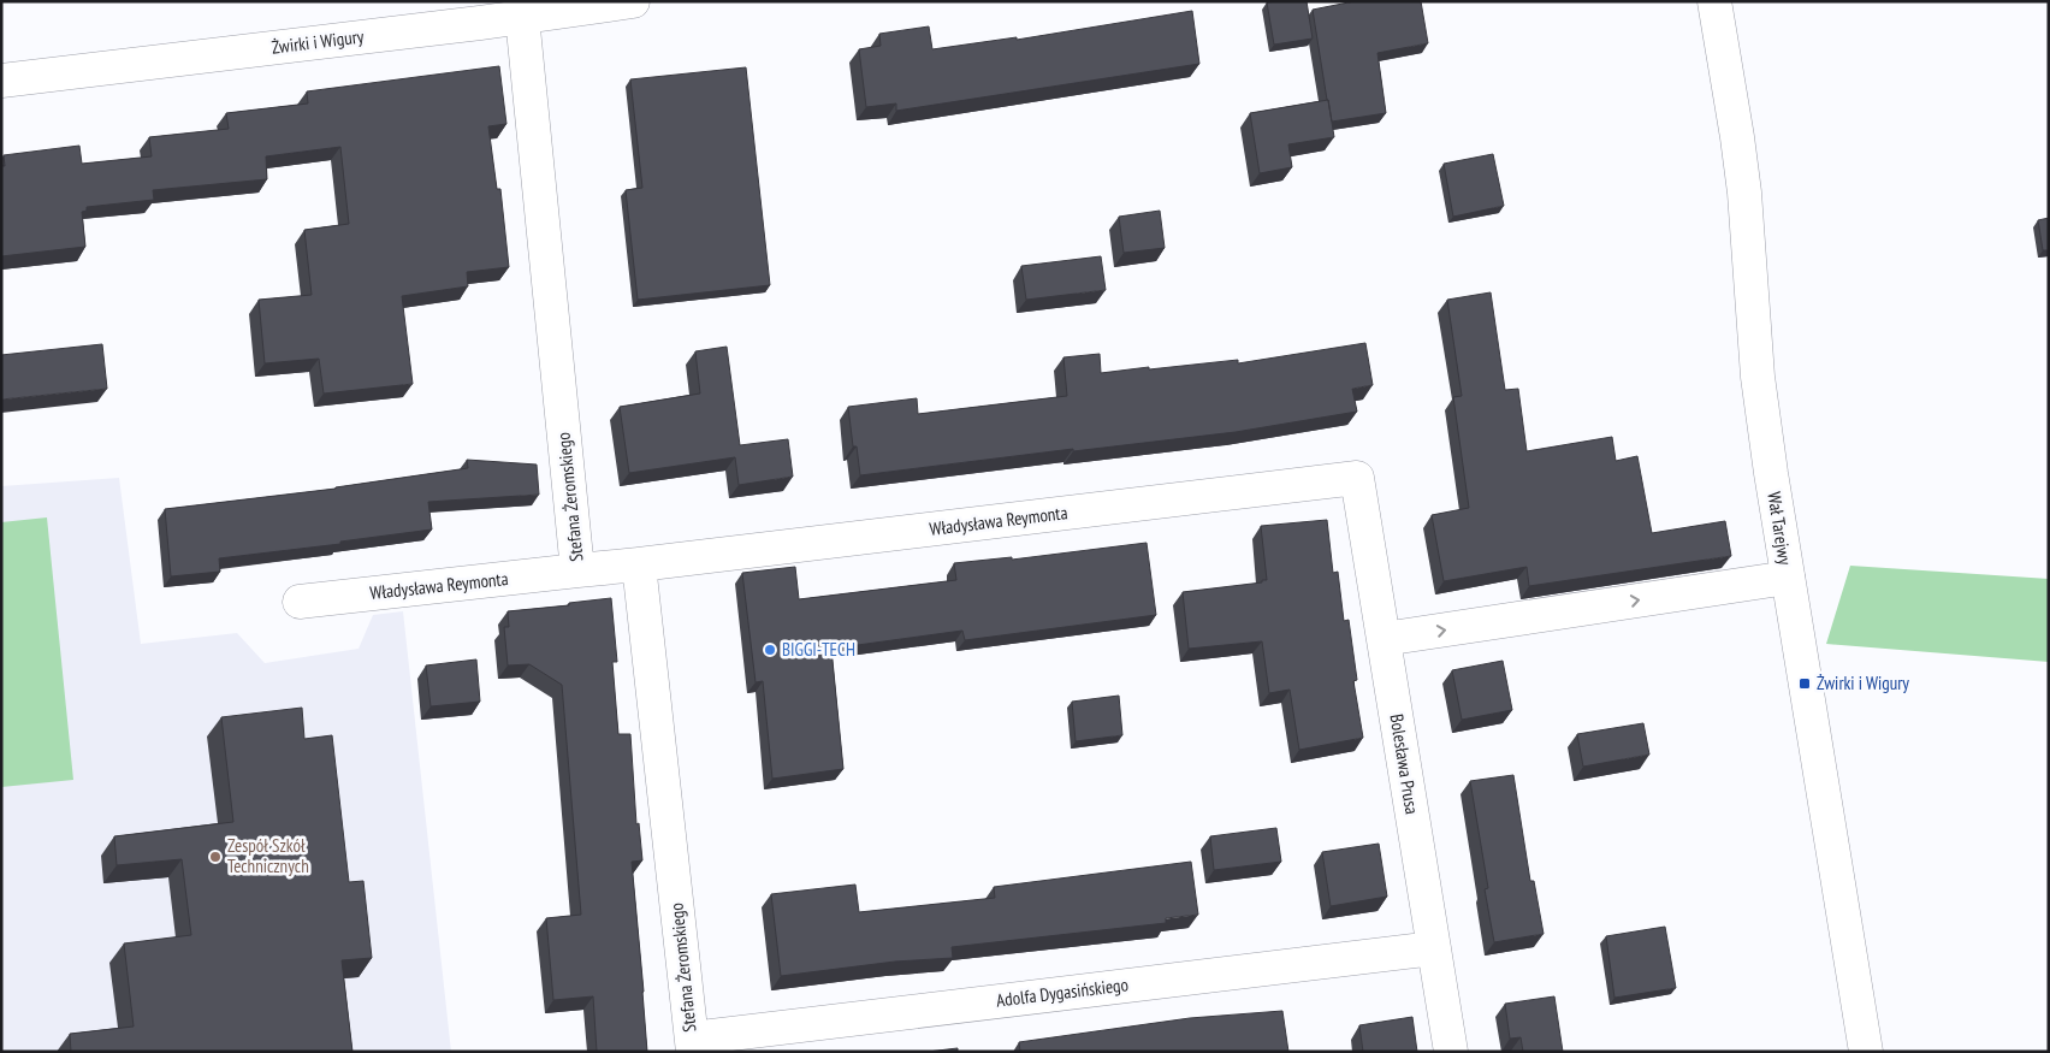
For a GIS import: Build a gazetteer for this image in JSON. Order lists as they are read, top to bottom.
{
  "streets": {
    "street": [
      "Żwirki i Wigury",
      "Stefana Żeromskiego",
      "Władysława Reymonta",
      "Wał Tarejwy",
      "Bolesława Prusa",
      "Adolfa Dygasińskiego"
    ]
  },
  "crossings": [
    ["Żwirki i Wigury", "Stefana Żeromskiego"],
    ["Stefana Żeromskiego", "Władysława Reymonta"],
    ["Stefana Żeromskiego", "Adolfa Dygasińskiego"],
    ["Władysława Reymonta", "Bolesława Prusa"],
    ["Bolesława Prusa", "Adolfa Dygasińskiego"]
  ],
  "places": {
    "other": ["BIGGI-TECH", "Zespół Szkół Technicznych"],
    "transit": ["Żwirki i Wigury"]
  }
}
